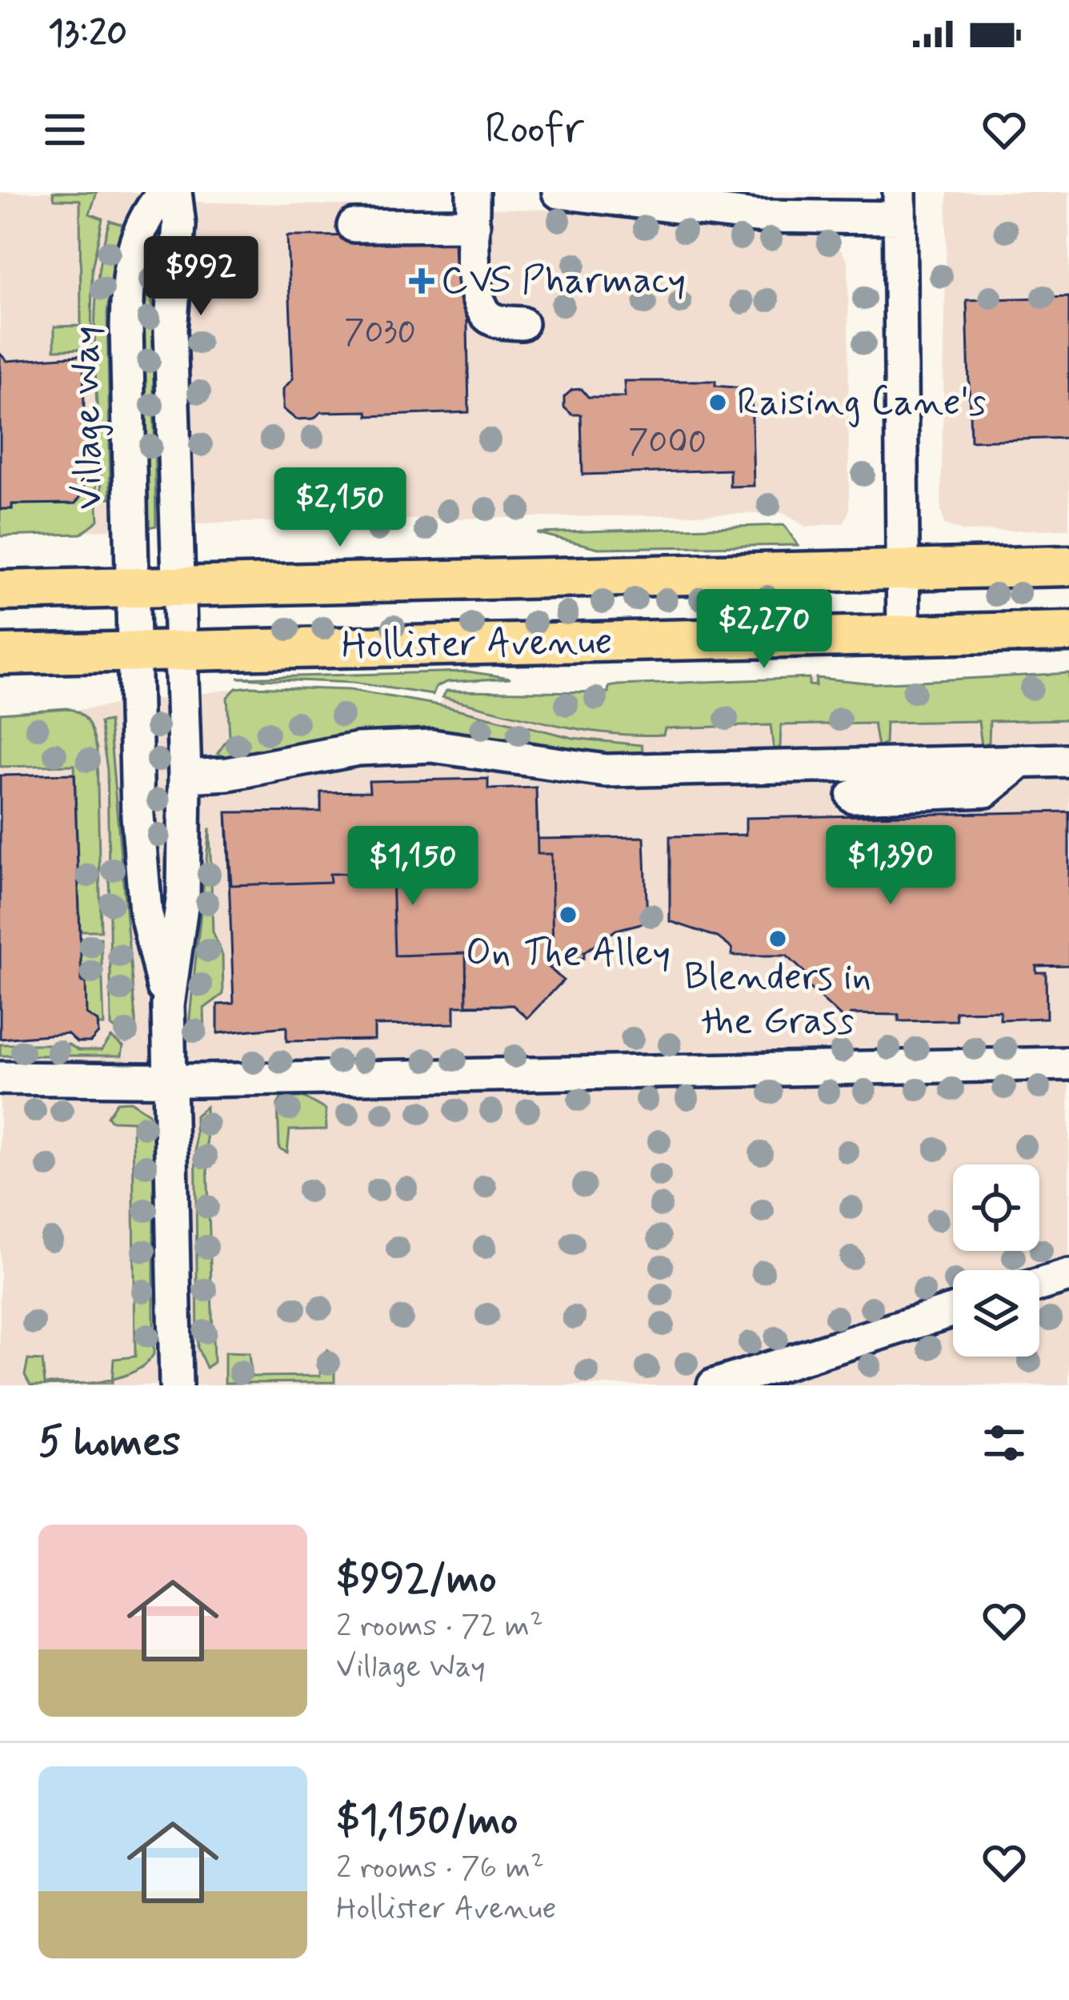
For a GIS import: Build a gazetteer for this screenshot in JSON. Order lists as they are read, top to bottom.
{
  "streets": {
    "main road": ["Hollister Avenue"],
    "street": ["Village Way"]
  },
  "crossings": [
    ["Village Way", "Hollister Avenue"]
  ],
  "places": {
    "health": ["CVS Pharmacy"],
    "other": ["Raising Cane's", "On The Alley", "Blenders in the Grass"]
  },
  "house_numbers": ["7030", "7000"],
  "page": {
    "status": "13:20",
    "header": "Roofr",
    "price": [
      "$992",
      "$2,150",
      "$2,270",
      "$1,390",
      "$1,150"
    ],
    "heading": "5 homes",
    "list": [
      {
        "name": "$992/mo",
        "note": "2 rooms · 72 m² · Village Way"
      },
      {
        "name": "$1,150/mo",
        "note": "2 rooms · 76 m² · Hollister Avenue"
      }
    ]
  }
}
